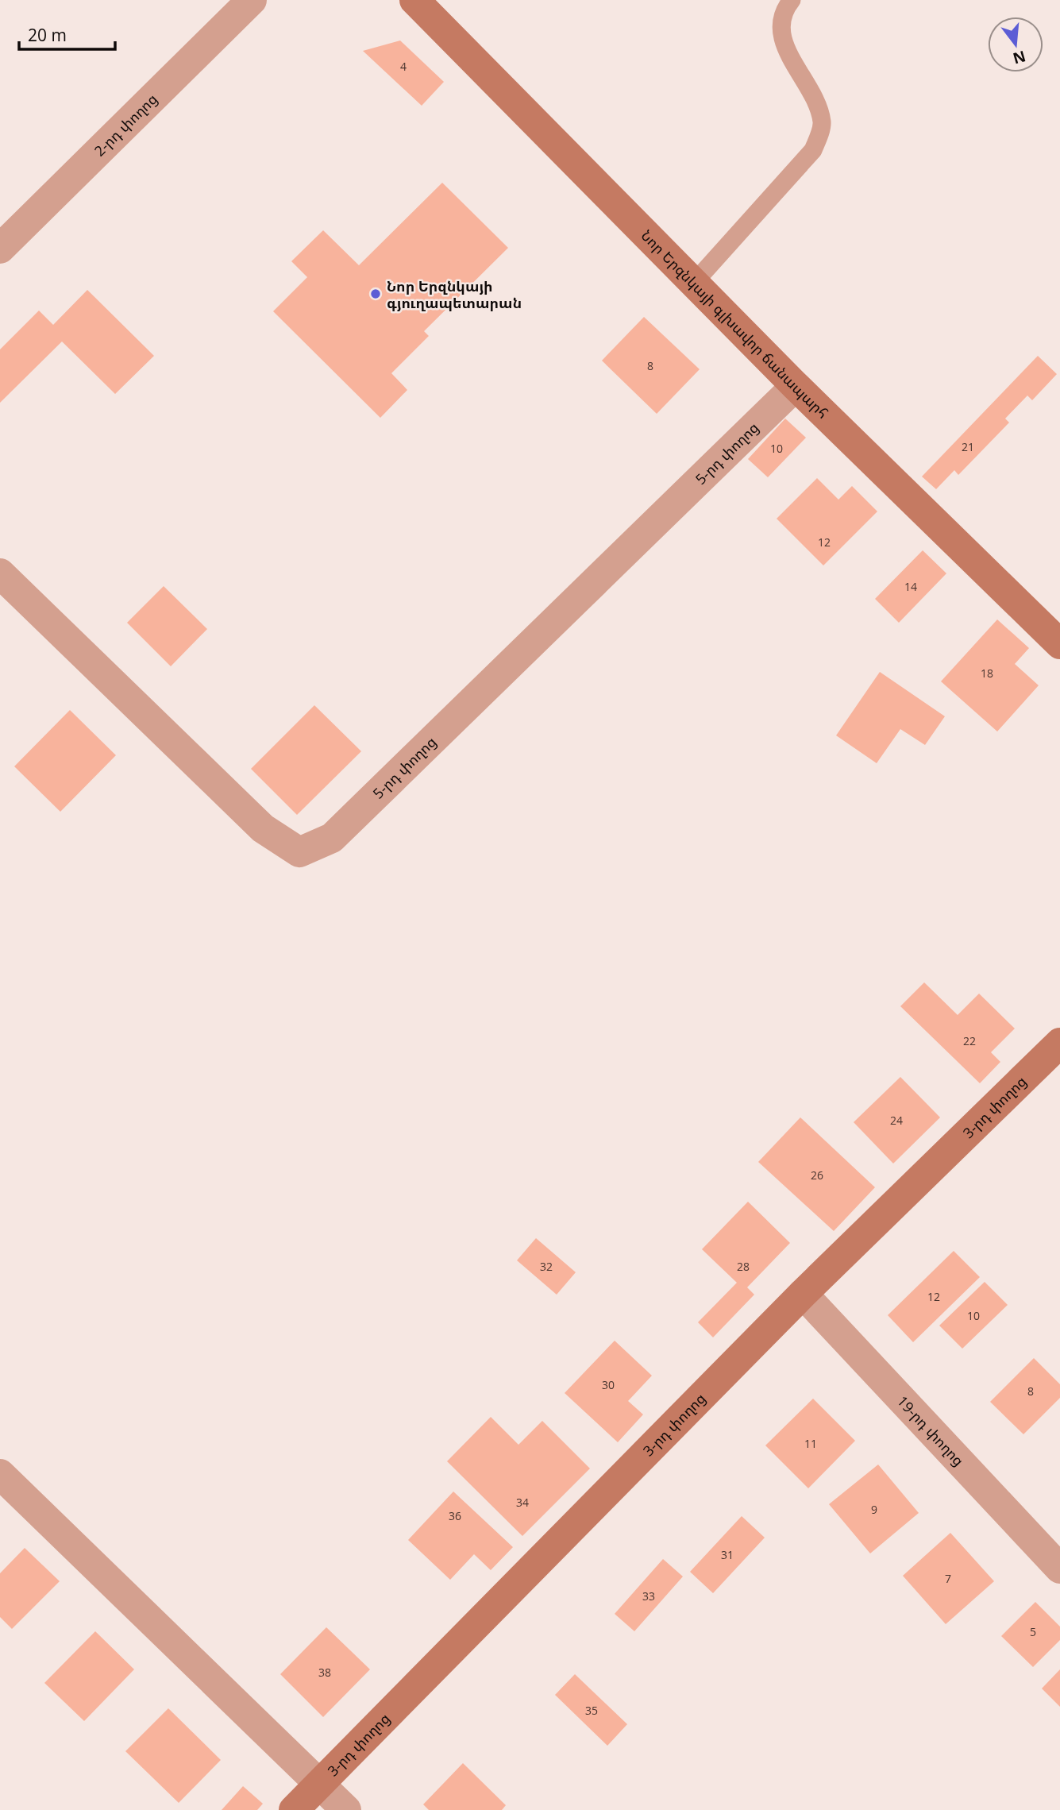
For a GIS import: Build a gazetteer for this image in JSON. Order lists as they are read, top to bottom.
{
  "streets": {
    "street": [
      "2-րդ փողոց",
      "Նոր Երզնկայի գլխավոր ճանապարհ",
      "5-րդ փողոց",
      "3-րդ փողոց",
      "19-րդ փողոց"
    ]
  },
  "crossings": [
    ["Նոր Երզնկայի գլխավոր ճանապարհ", "5-րդ փողոց"],
    ["3-րդ փողոց", "19-րդ փողոց"]
  ],
  "places": ["Նոր Երզնկայի գյուղապետարան"],
  "house_numbers": [
    "4",
    "8",
    "21",
    "10",
    "12",
    "14",
    "18",
    "22",
    "24",
    "26",
    "32",
    "28",
    "12",
    "10",
    "30",
    "8",
    "11",
    "34",
    "9",
    "36",
    "31",
    "7",
    "33",
    "5",
    "38",
    "35"
  ],
  "scale_bar": "20 m",
  "north": "bottom"
}
